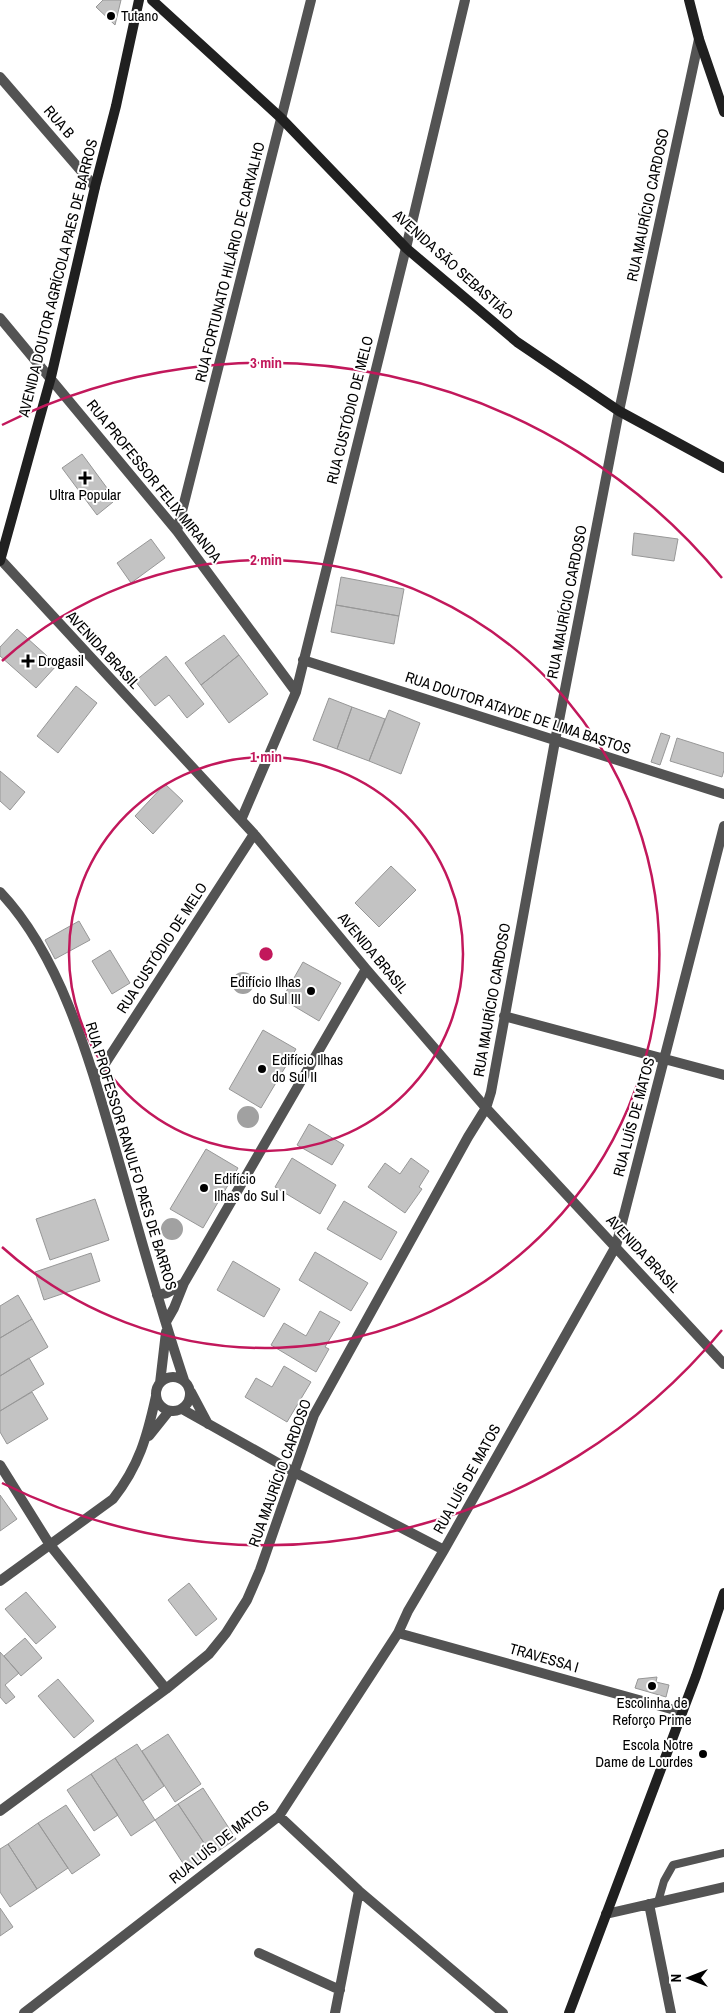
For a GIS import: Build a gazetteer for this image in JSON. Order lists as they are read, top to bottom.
{
  "streets": {
    "street": [
      "RUA B",
      "RUA MAURÍCIO CARDOSO",
      "RUA FORTUNATO HILÁRIO DE CARVALHO",
      "AVENIDA SÃO SEBASTIÃO",
      "AVENIDA DOUTOR AGRÍCOLA PAES DE BARROS",
      "RUA CUSTÓDIO DE MELO",
      "RUA PROFESSOR FELIX MIRANDA",
      "AVENIDA BRASIL",
      "RUA DOUTOR ATAYDE DE LIMA BASTOS",
      "RUA LUÍS DE MATOS",
      "RUA PROFESSOR RANULFO PAES DE BARROS",
      "TRAVESSA I"
    ]
  },
  "crossings": [
    ["RUA B", "AVENIDA DOUTOR AGRÍCOLA PAES DE BARROS"],
    ["RUA MAURÍCIO CARDOSO", "AVENIDA SÃO SEBASTIÃO"],
    ["RUA MAURÍCIO CARDOSO", "AVENIDA BRASIL"],
    ["RUA MAURÍCIO CARDOSO", "RUA DOUTOR ATAYDE DE LIMA BASTOS"],
    ["RUA FORTUNATO HILÁRIO DE CARVALHO", "AVENIDA SÃO SEBASTIÃO"],
    ["RUA FORTUNATO HILÁRIO DE CARVALHO", "RUA PROFESSOR FELIX MIRANDA"],
    ["AVENIDA SÃO SEBASTIÃO", "RUA CUSTÓDIO DE MELO"],
    ["AVENIDA DOUTOR AGRÍCOLA PAES DE BARROS", "RUA PROFESSOR FELIX MIRANDA"],
    ["AVENIDA DOUTOR AGRÍCOLA PAES DE BARROS", "AVENIDA BRASIL"],
    ["RUA CUSTÓDIO DE MELO", "RUA PROFESSOR FELIX MIRANDA"],
    ["RUA CUSTÓDIO DE MELO", "AVENIDA BRASIL"],
    ["RUA CUSTÓDIO DE MELO", "RUA DOUTOR ATAYDE DE LIMA BASTOS"],
    ["RUA CUSTÓDIO DE MELO", "RUA PROFESSOR RANULFO PAES DE BARROS"],
    ["AVENIDA BRASIL", "RUA LUÍS DE MATOS"],
    ["RUA LUÍS DE MATOS", "TRAVESSA I"]
  ],
  "places": {
    "other": [
      "Tutano",
      "Edifício Ilhas do Sul III",
      "Edifício Ilhas do Sul II",
      "Edifício Ilhas do Sul I",
      "Escolinha de Reforço Prime",
      "Escola Notre Dame de Lourdes"
    ],
    "health": ["Ultra Popular", "Drogasil"]
  },
  "north": "left",
  "rings": ["3 min", "2 min", "1 min"]
}
